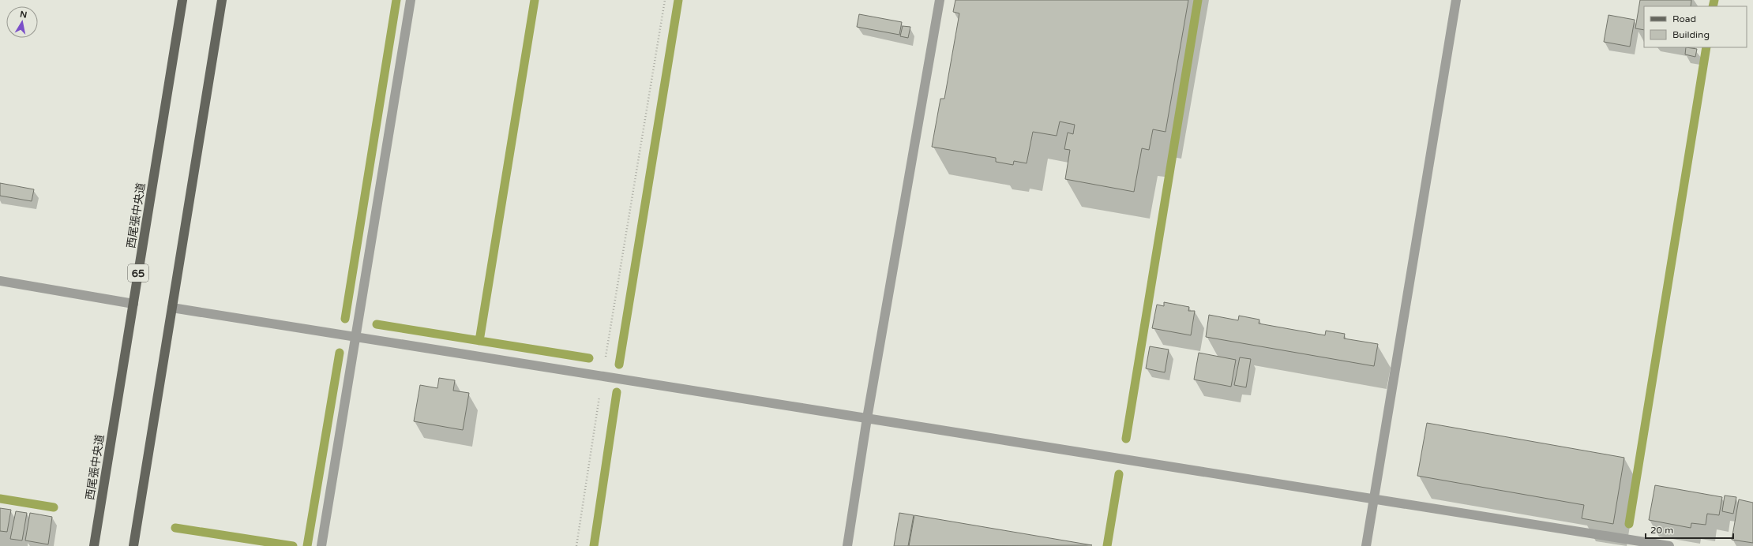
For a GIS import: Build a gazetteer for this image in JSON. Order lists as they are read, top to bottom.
{
  "streets": {
    "main road": ["西尾張中央道", "65"]
  },
  "legend": ["Road", "Building"],
  "scale_bar": "20 m",
  "north": "top"
}
